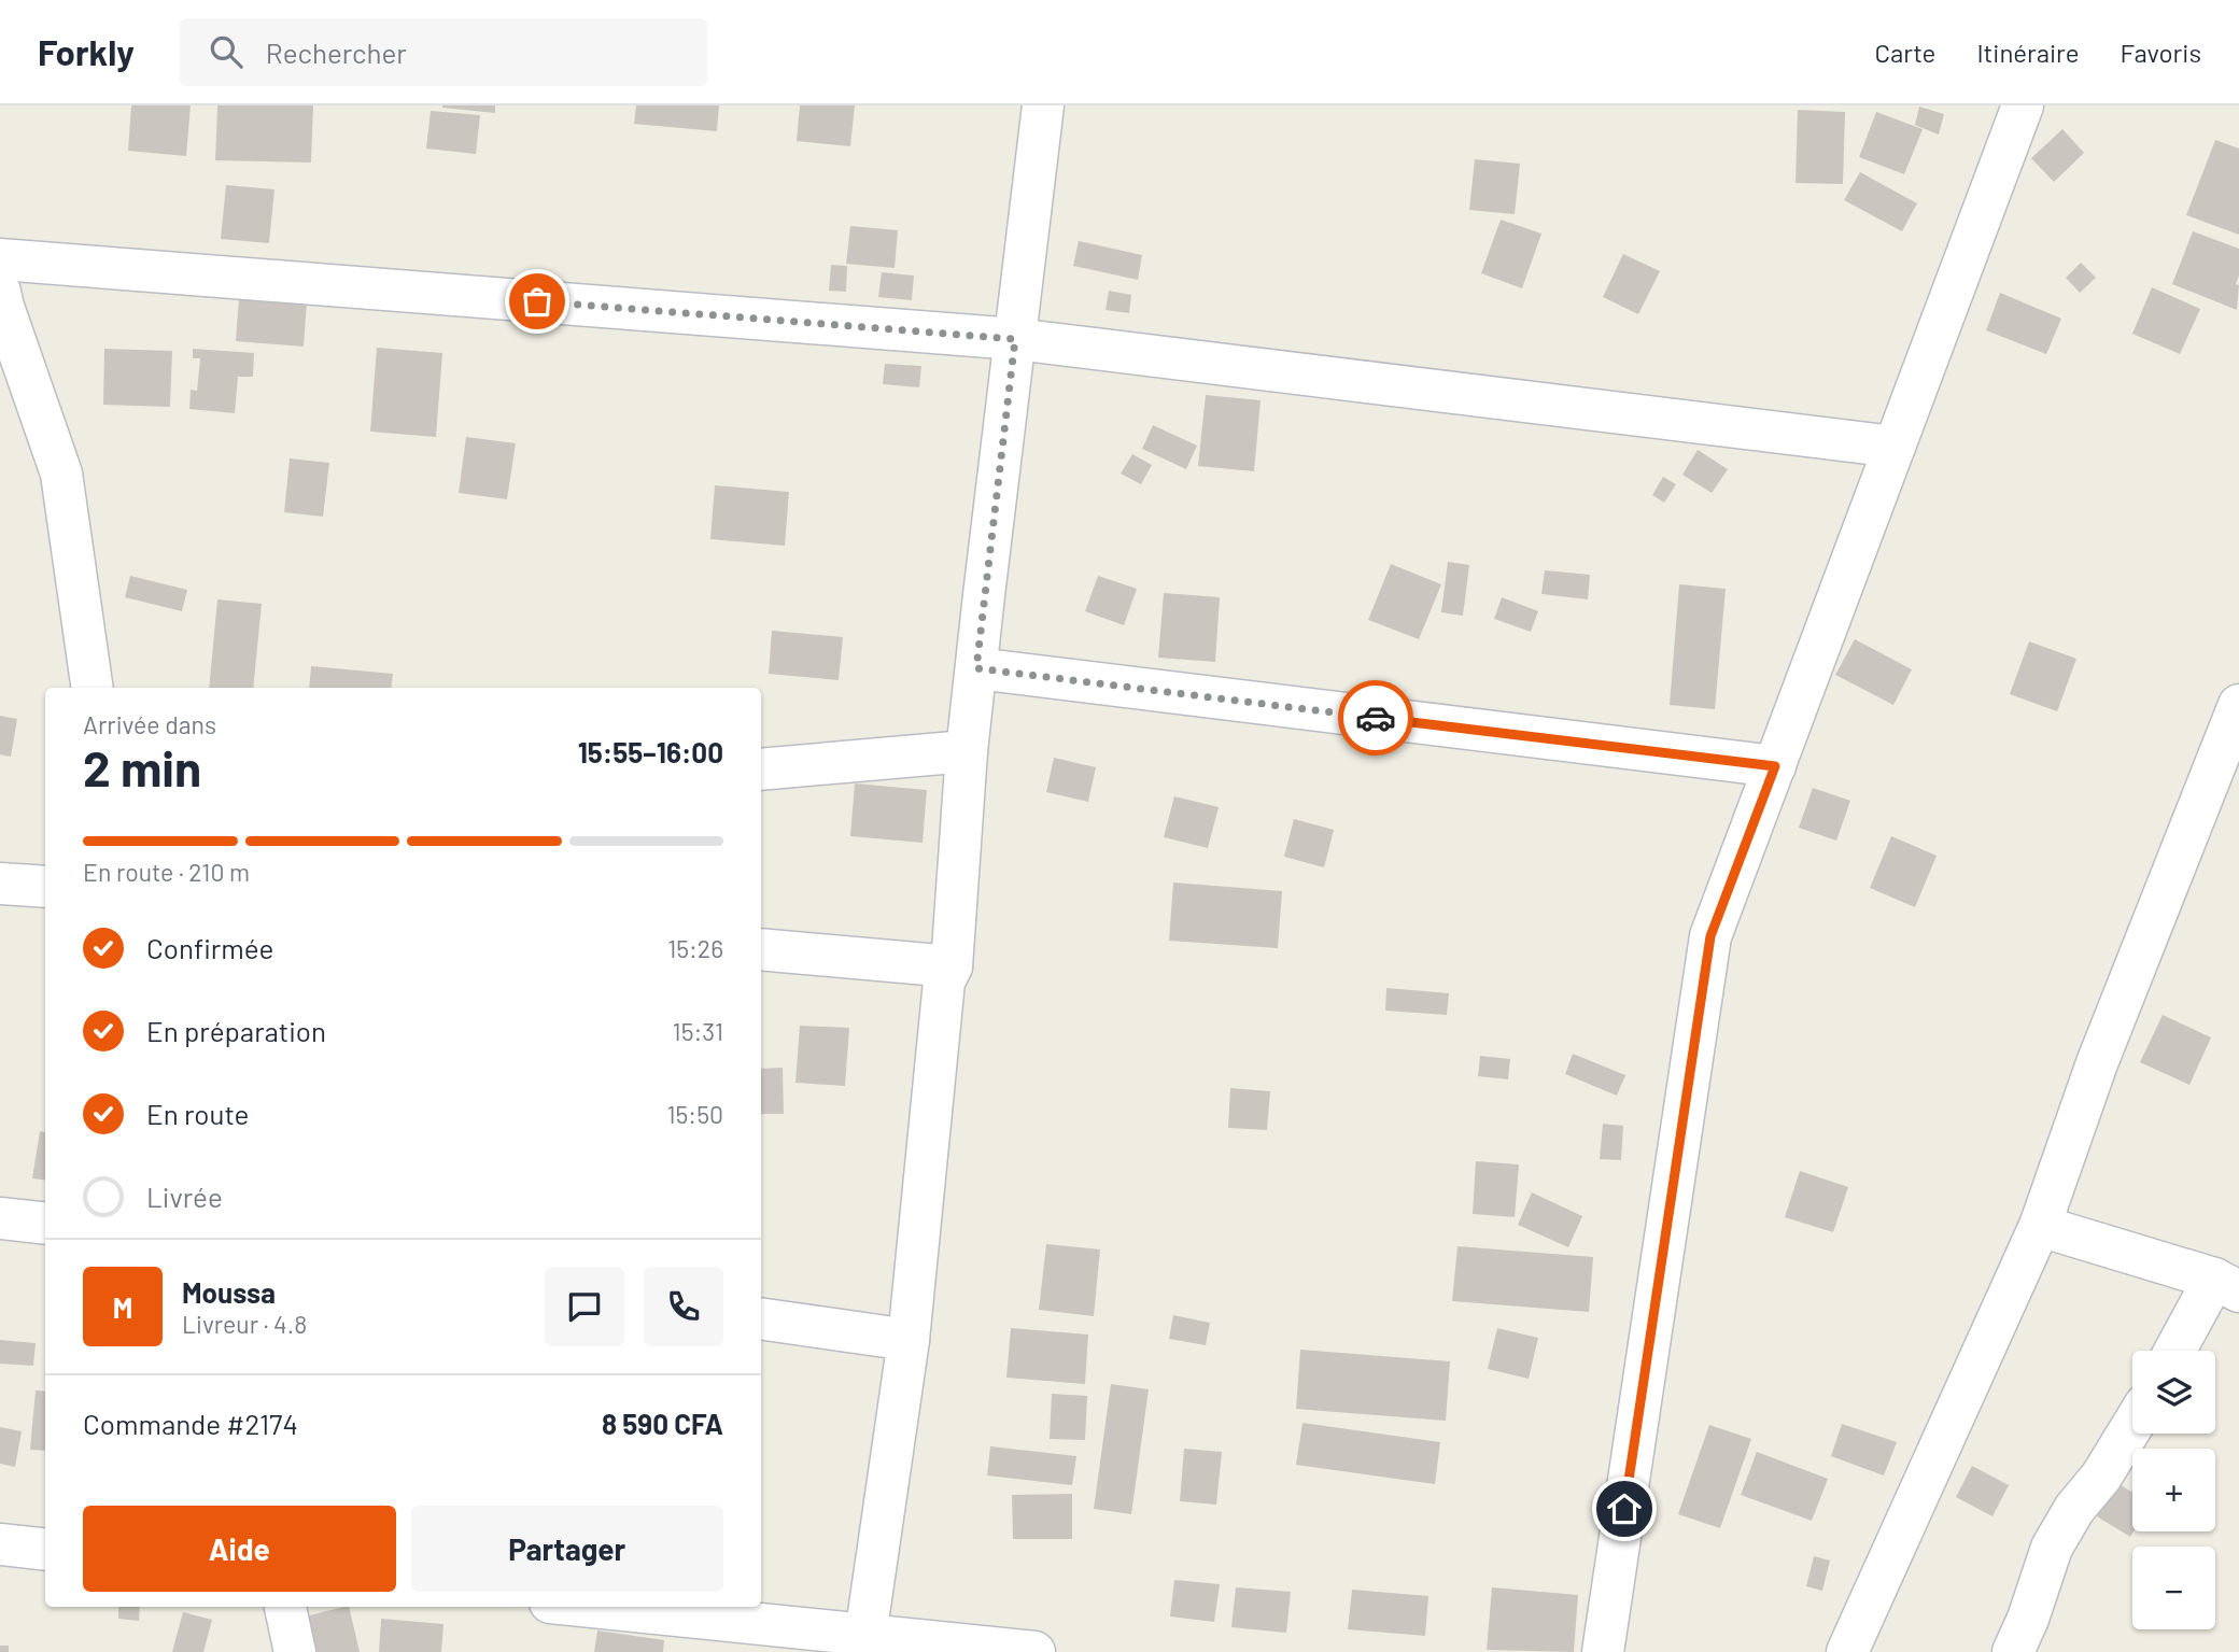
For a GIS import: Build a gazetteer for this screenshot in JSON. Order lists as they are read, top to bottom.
{
  "page": {
    "header": "Forkly",
    "search": "Rechercher",
    "nav": ["Carte", "Itinéraire", "Favoris"],
    "heading": ["2 min", "Arrivée dans", "15:55–16:00"],
    "panel": [
      "Moussa",
      "Livreur · 4.8",
      "Commande #2174",
      "8 590 CFA"
    ],
    "bar": "En route · 210 m",
    "list": [
      ["Confirmée", "15:26"],
      ["En préparation", "15:31"],
      ["En route", "15:50"],
      "Livrée"
    ],
    "round": "M",
    "map_buttons": ["+", "−"],
    "buttons": ["Aide", "Partager"]
  }
}
